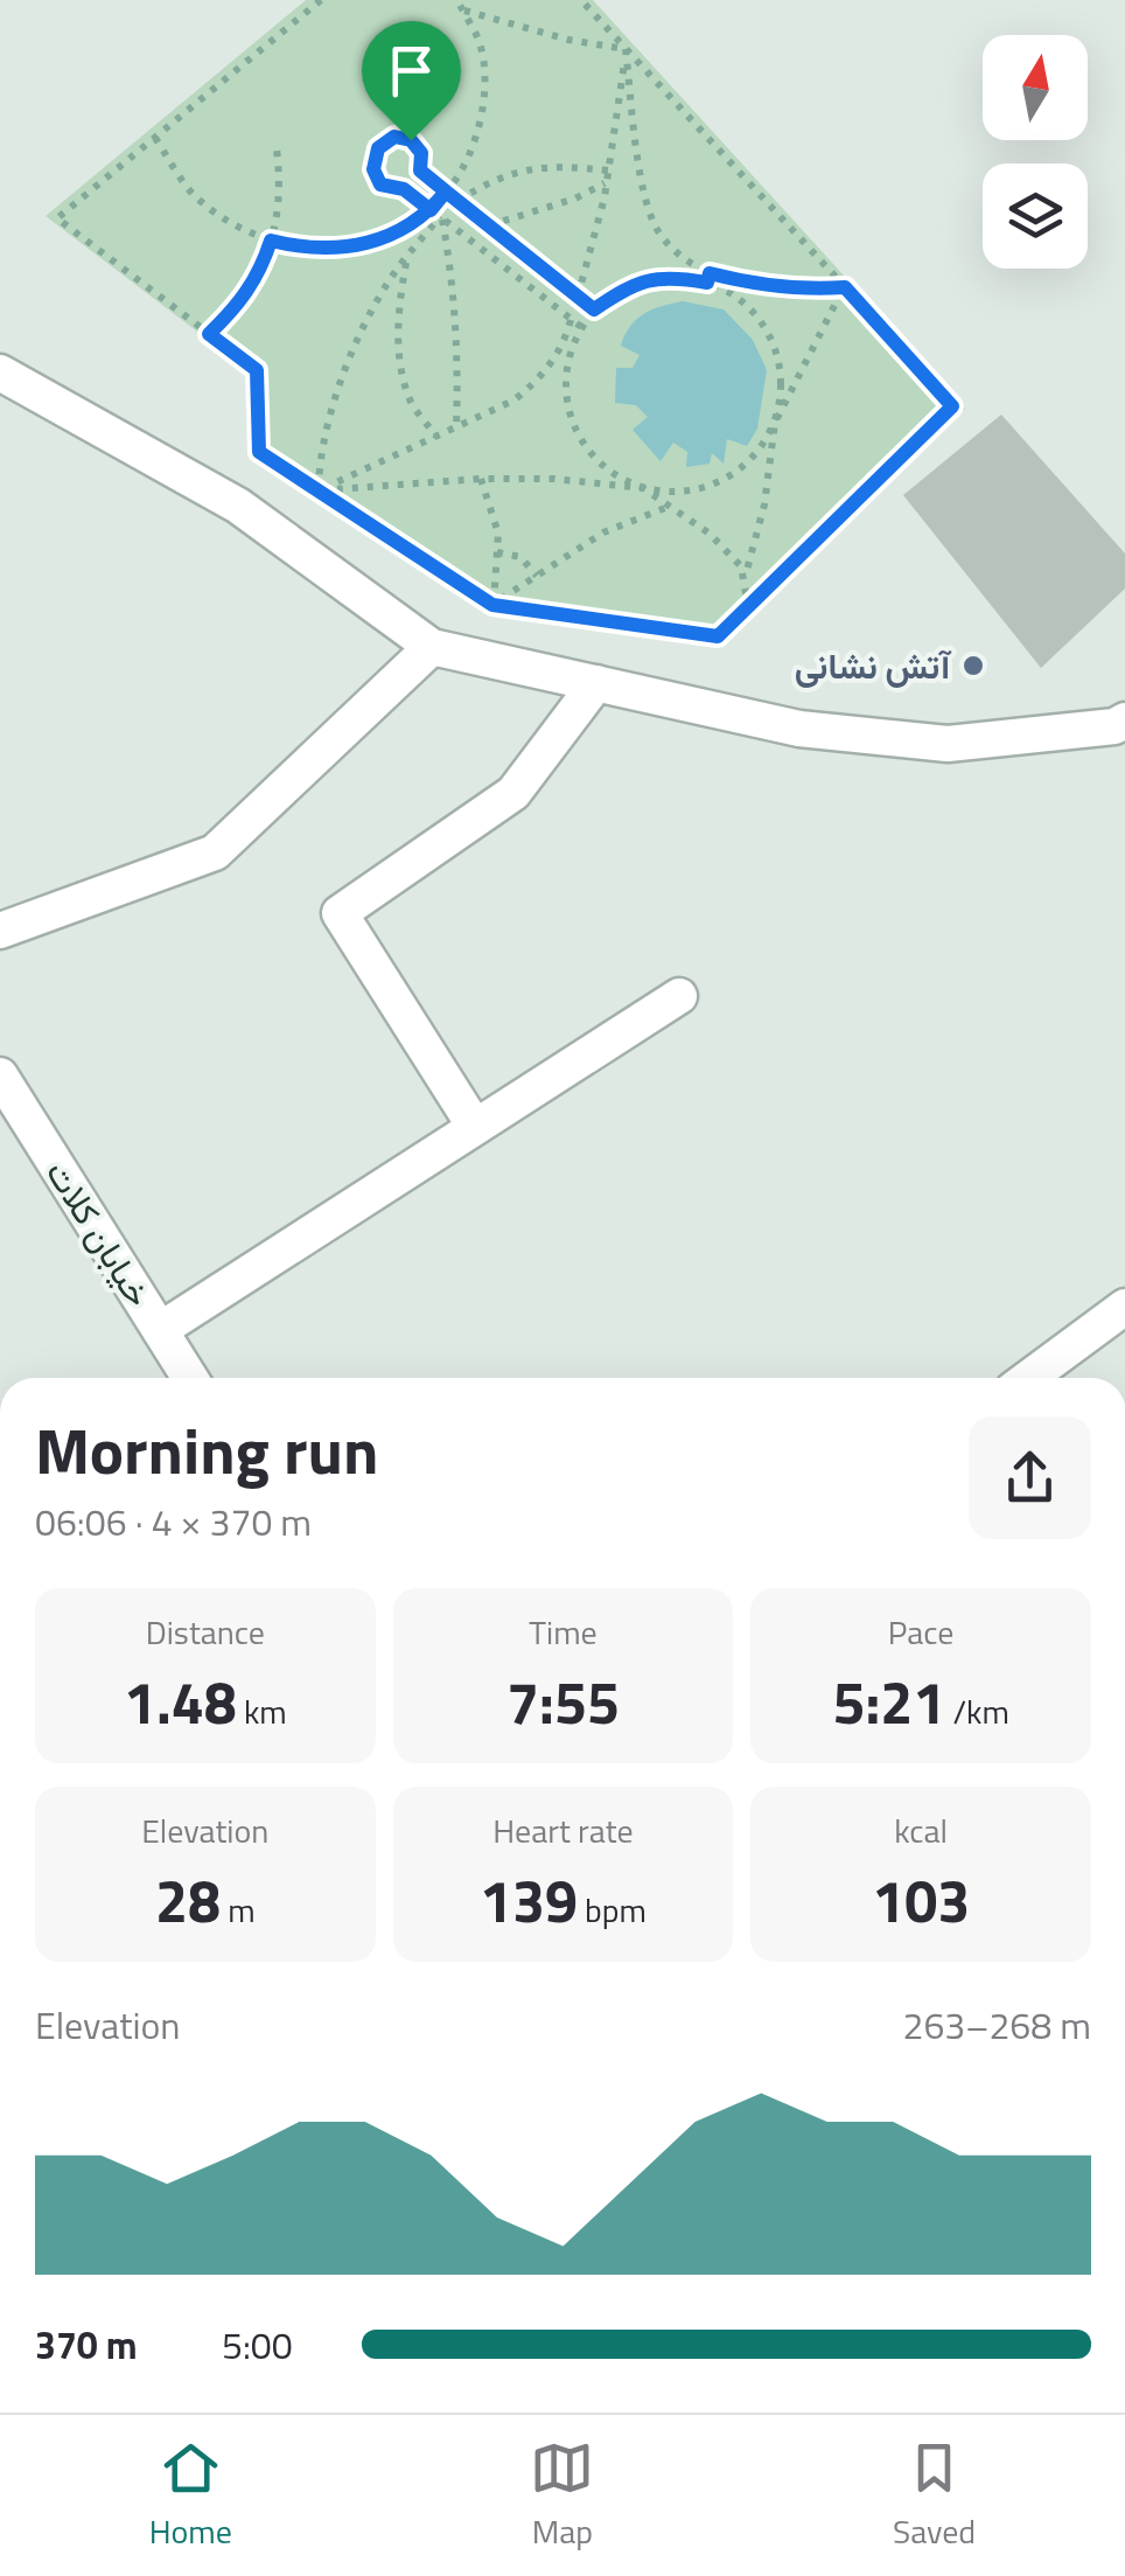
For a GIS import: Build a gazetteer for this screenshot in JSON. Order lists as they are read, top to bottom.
{
  "streets": {
    "street": ["خیابان کلات"]
  },
  "places": ["آتش نشانی"],
  "north": "top",
  "page": {
    "heading": ["Morning run", "06:06 · 4 × 370 m"],
    "stats": [
      ["Distance", "1.48 km"],
      ["Time", "7:55"],
      ["Pace", "5:21 /km"],
      ["Elevation", "28 m"],
      ["Heart rate", "139 bpm"],
      ["kcal", "103"]
    ],
    "chart": ["Elevation", "263–268 m"],
    "list": [
      {
        "name": "370 m",
        "note": "5:00"
      }
    ],
    "tabs": ["Home", "Map", "Saved"]
  }
}
